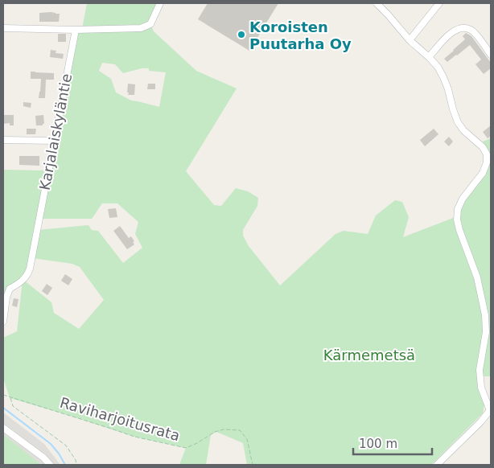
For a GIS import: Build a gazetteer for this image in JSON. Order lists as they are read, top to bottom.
{
  "streets": {
    "street": ["Karjalaiskyläntie"],
    "path": ["Raviharjoitusrata"]
  },
  "parks": ["Kärmemetsä"],
  "places": ["Koroisten Puutarha Oy"],
  "scale_bar": "100 m"
}
